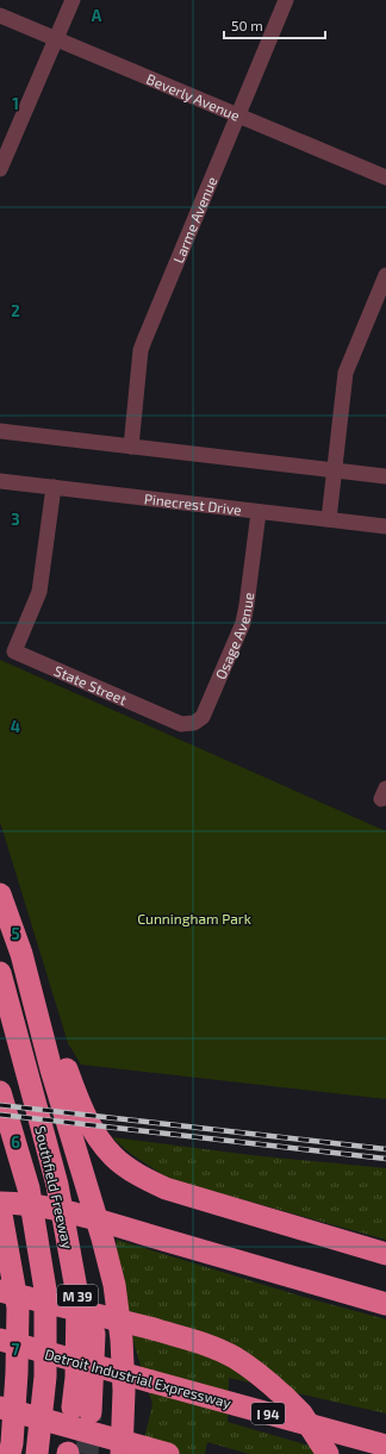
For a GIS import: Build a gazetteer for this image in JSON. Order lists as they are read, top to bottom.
{
  "streets": {
    "highway": [
      "Southfield Freeway",
      "M 39",
      "Detroit Industrial Expressway",
      "I 94"
    ],
    "street": [
      "Beverly Avenue",
      "Larme Avenue",
      "Pinecrest Drive",
      "Osage Avenue",
      "State Street"
    ]
  },
  "crossings": [
    ["Beverly Avenue", "Larme Avenue"],
    ["Pinecrest Drive", "Osage Avenue"],
    ["Pinecrest Drive", "State Street"],
    ["Osage Avenue", "State Street"]
  ],
  "parks": ["Cunningham Park"],
  "scale_bar": "50 m",
  "grid": {
    "columns": ["A"],
    "rows": [
      "1",
      "2",
      "3",
      "4",
      "5",
      "6",
      "7"
    ]
  }
}
